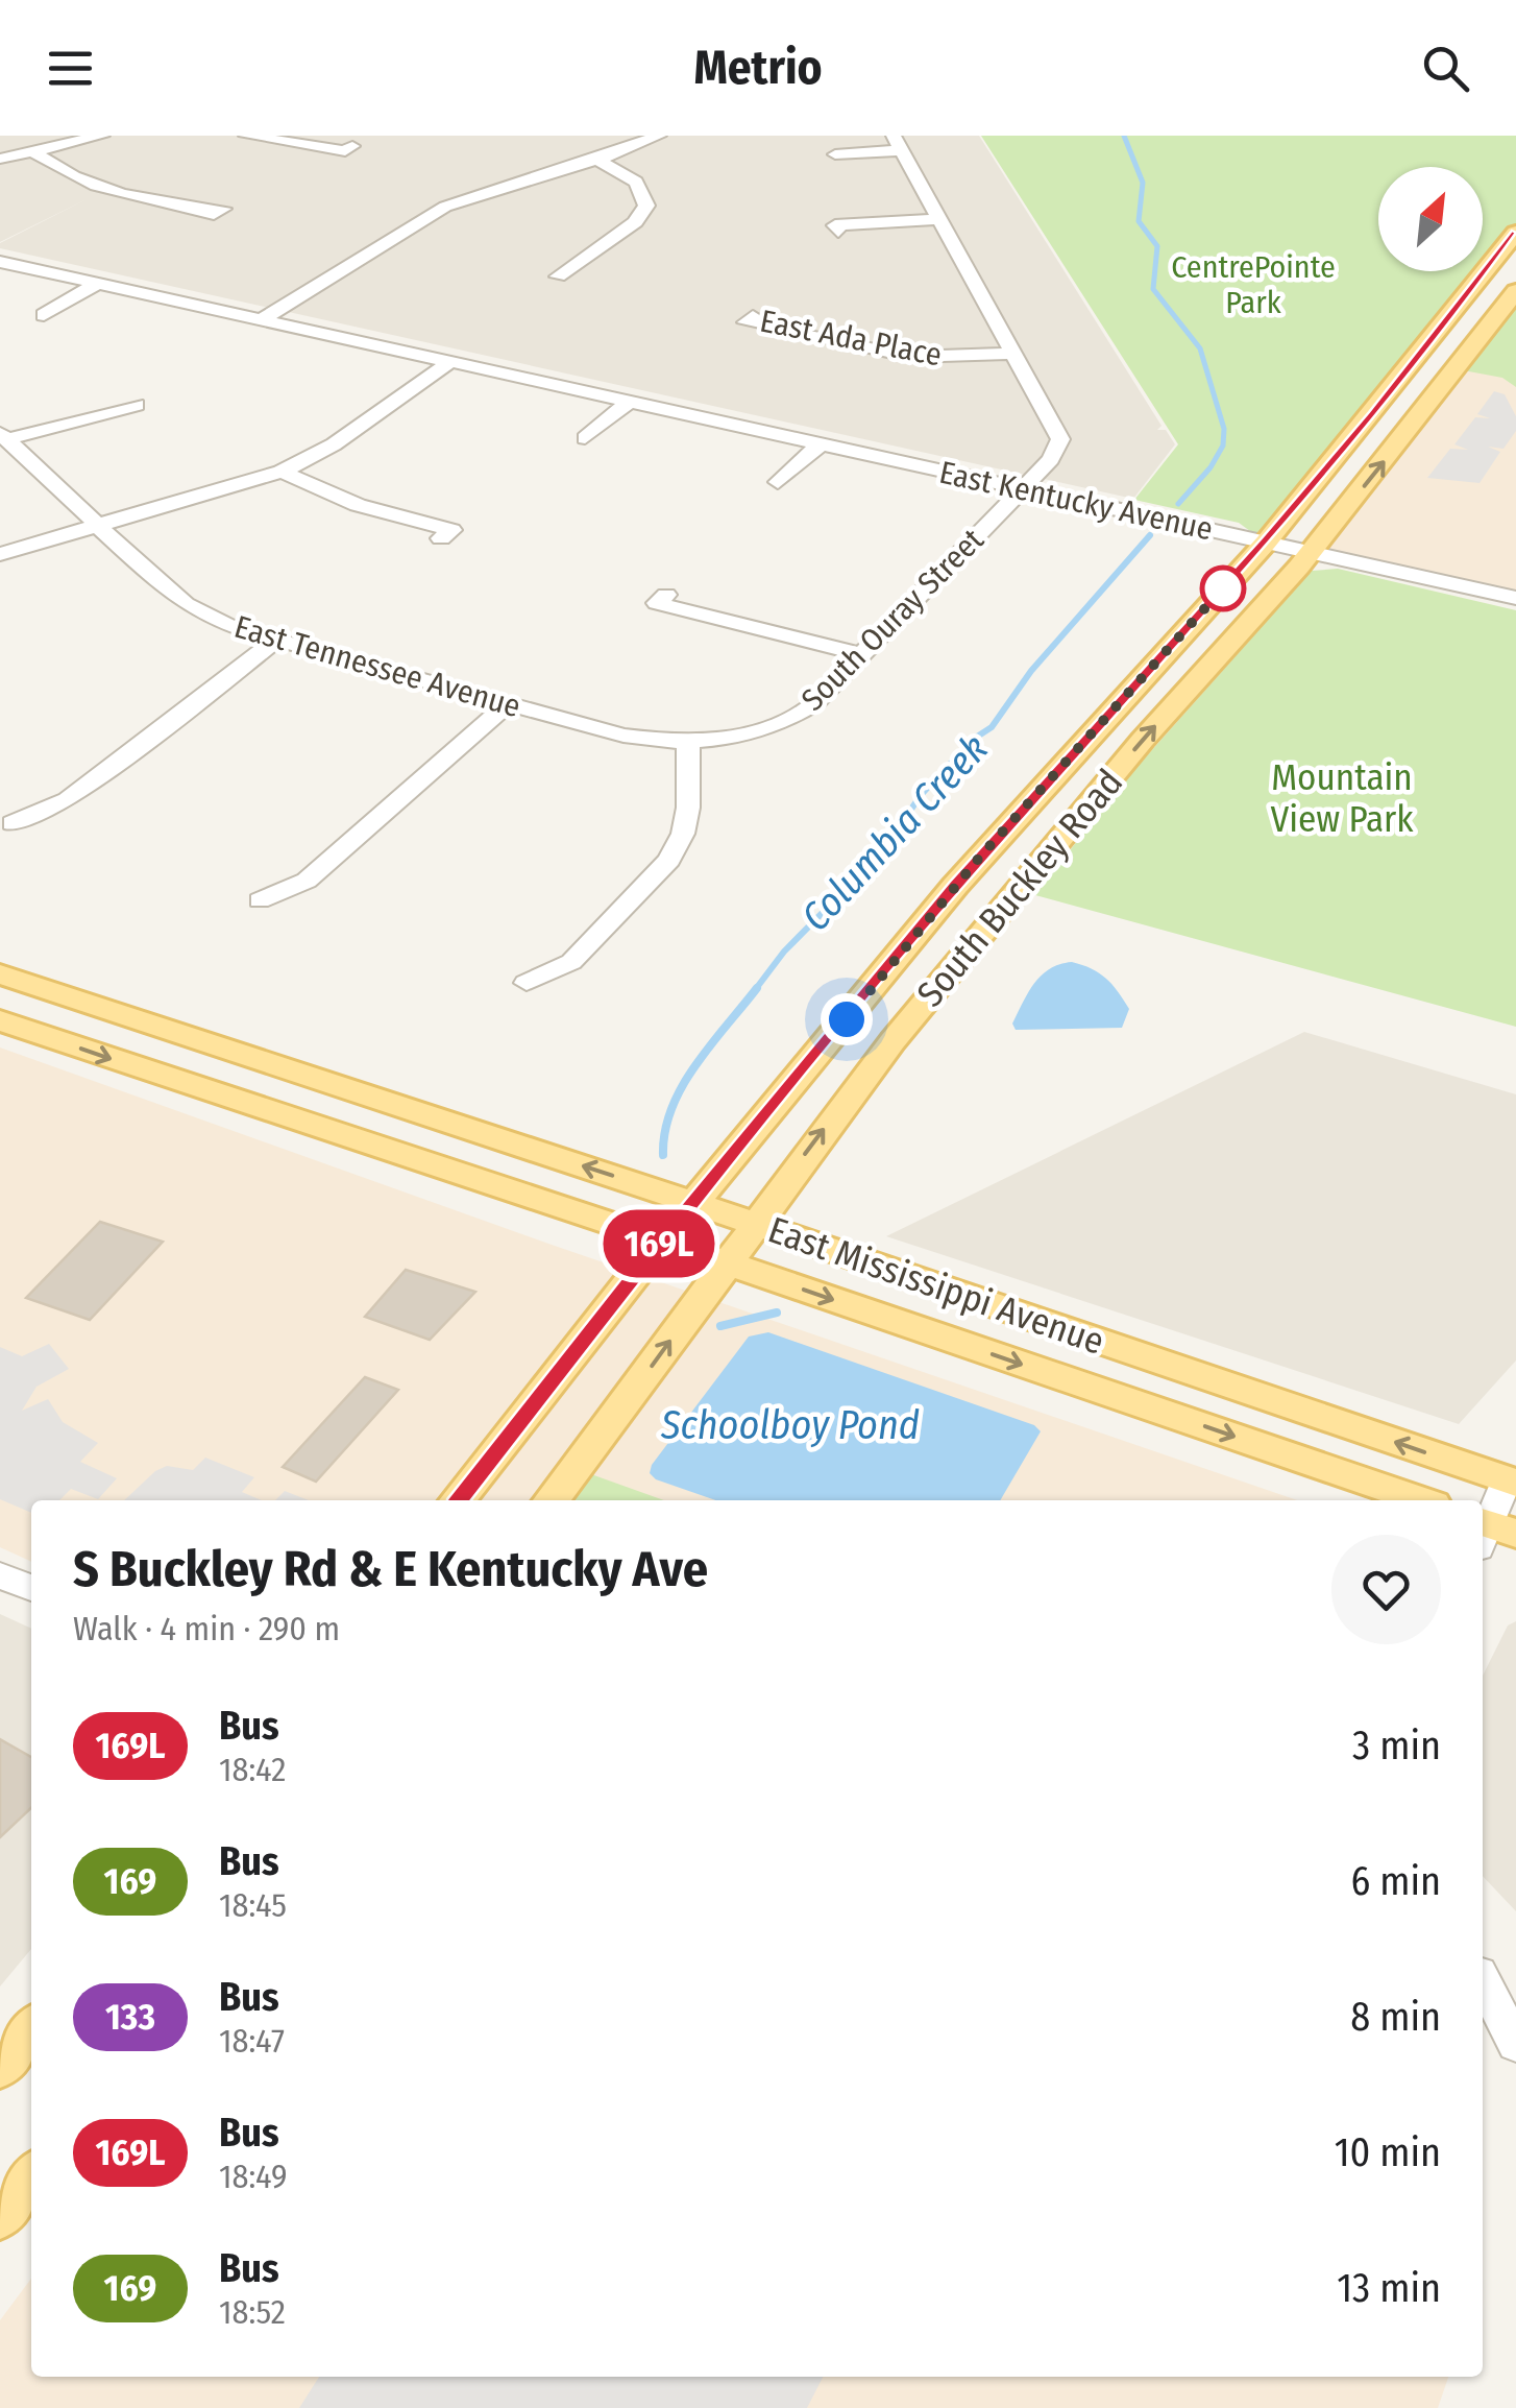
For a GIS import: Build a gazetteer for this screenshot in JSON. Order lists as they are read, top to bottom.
{
  "streets": {
    "main road": ["South Buckley Road", "East Mississippi Avenue"],
    "street": [
      "East Ada Place",
      "East Kentucky Avenue",
      "South Ouray Street",
      "East Tennessee Avenue"
    ]
  },
  "crossings": [
    ["East Ada Place", "South Ouray Street"],
    ["East Kentucky Avenue", "South Ouray Street"],
    ["East Kentucky Avenue", "South Buckley Road"],
    ["South Ouray Street", "East Tennessee Avenue"],
    ["South Buckley Road", "East Mississippi Avenue"]
  ],
  "water": ["Columbia Creek", "Schoolboy Pond"],
  "parks": ["CentrePointe Park", "Mountain View Park"],
  "lines": ["bus line 169L"],
  "north": "top right",
  "page": {
    "header": "Metrio",
    "on_map": "169L",
    "heading": ["S Buckley Rd & E Kentucky Ave", "Walk · 4 min · 290 m"],
    "list": [
      {
        "mark": "169L",
        "name": "Bus",
        "note": "18:42",
        "value": "3 min"
      },
      {
        "mark": "169",
        "name": "Bus",
        "note": "18:45",
        "value": "6 min"
      },
      {
        "mark": "133",
        "name": "Bus",
        "note": "18:47",
        "value": "8 min"
      },
      {
        "mark": "169L",
        "name": "Bus",
        "note": "18:49",
        "value": "10 min"
      },
      {
        "mark": "169",
        "name": "Bus",
        "note": "18:52",
        "value": "13 min"
      }
    ]
  }
}
